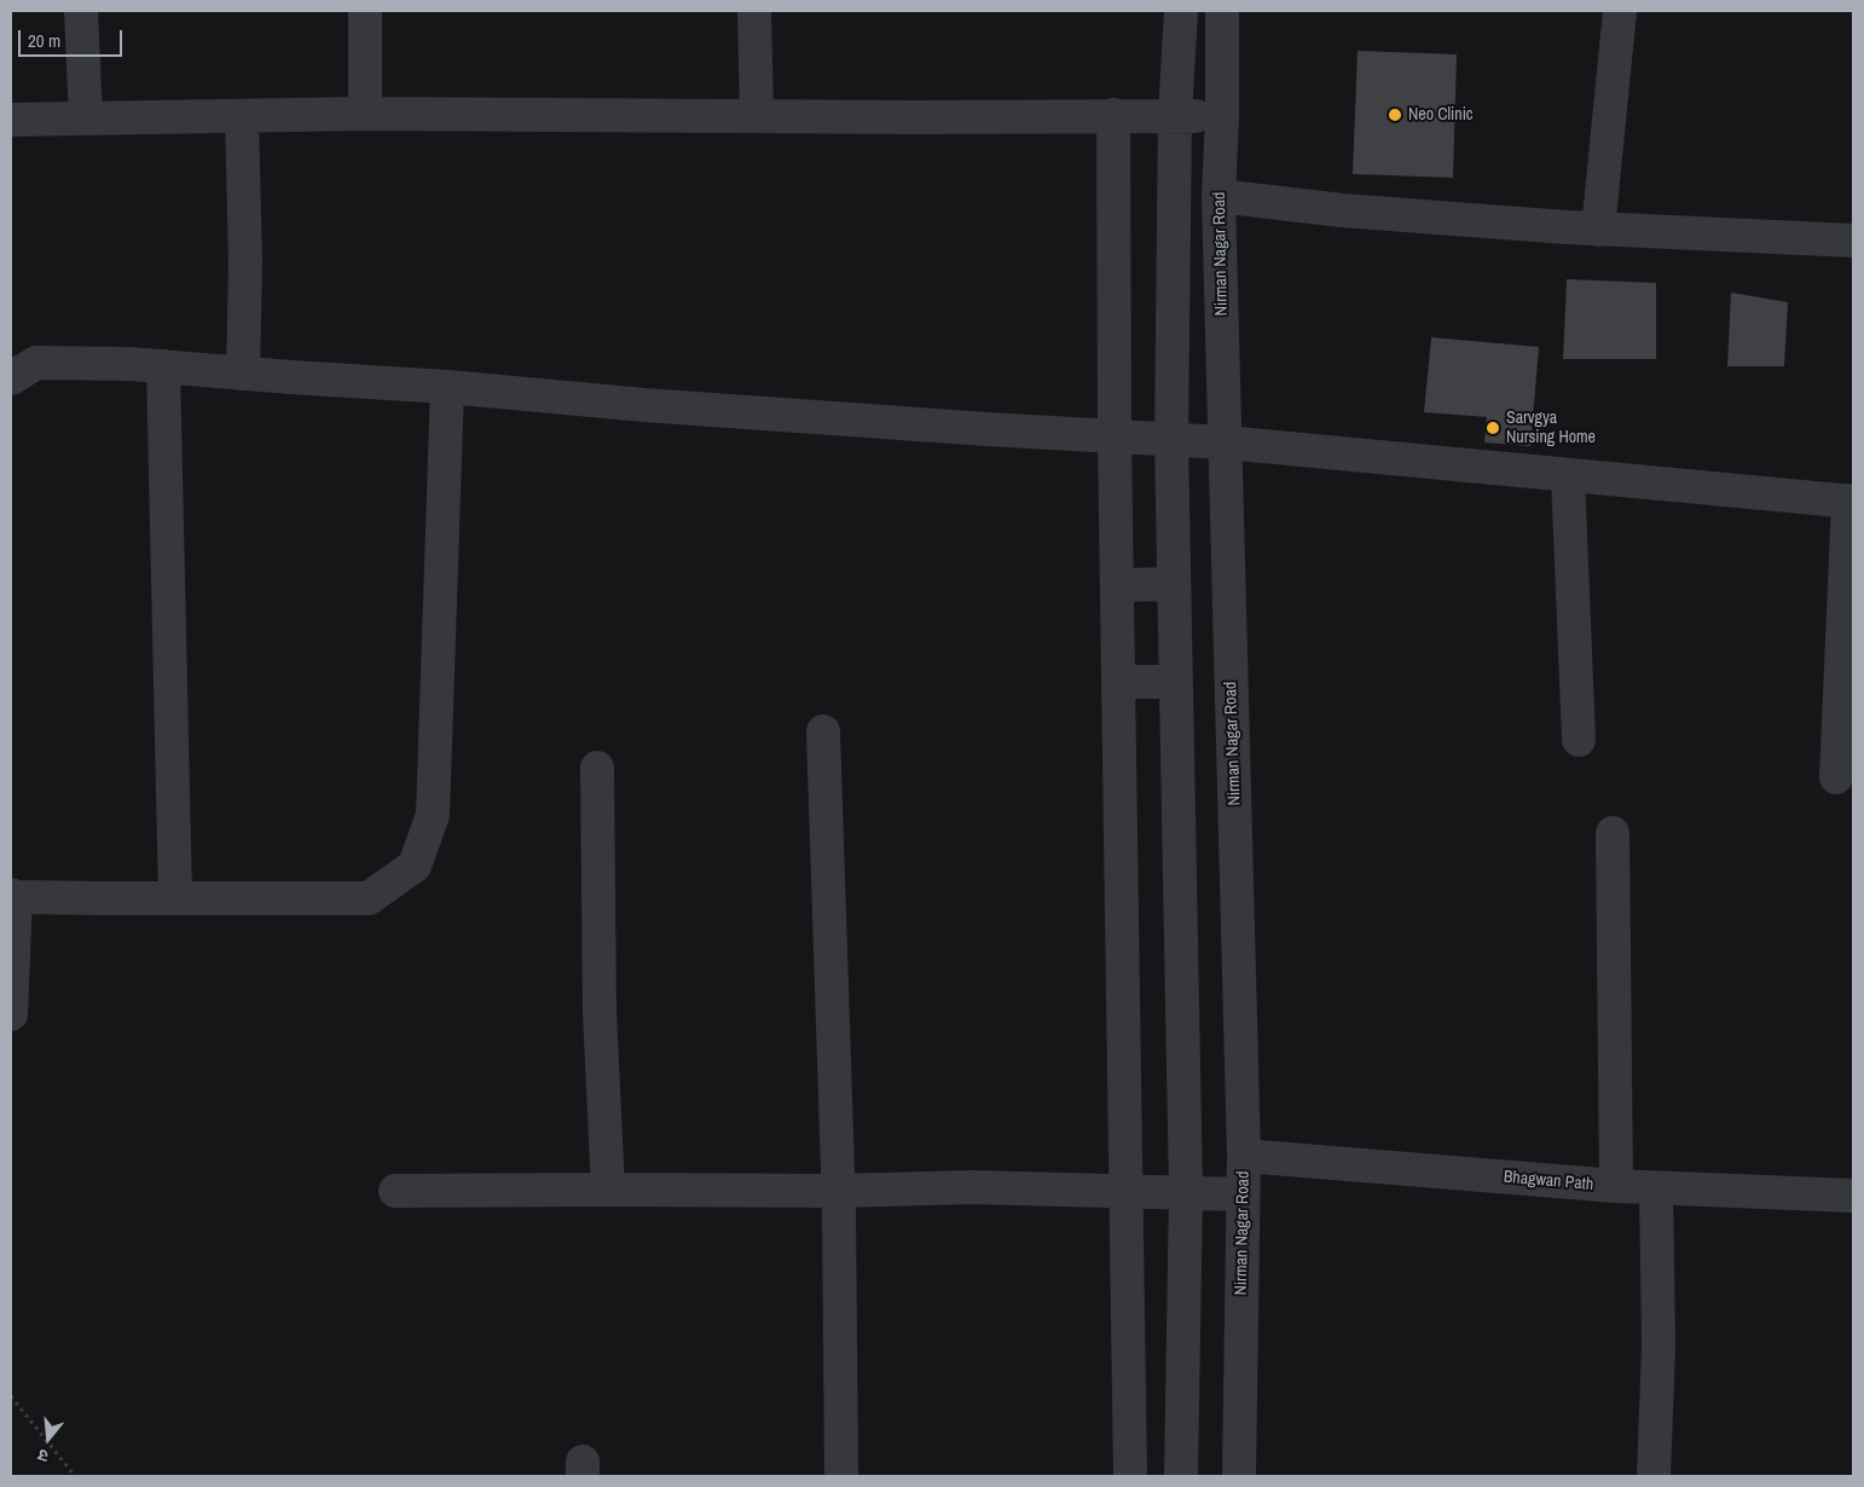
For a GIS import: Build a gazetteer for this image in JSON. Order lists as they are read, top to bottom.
{
  "streets": {
    "street": ["Nirman Nagar Road", "Bhagwan Path"]
  },
  "crossings": [
    ["Nirman Nagar Road", "Bhagwan Path"]
  ],
  "places": ["Neo Clinic", "Sarvgya Nursing Home"],
  "scale_bar": "20 m",
  "north": "bottom"
}
